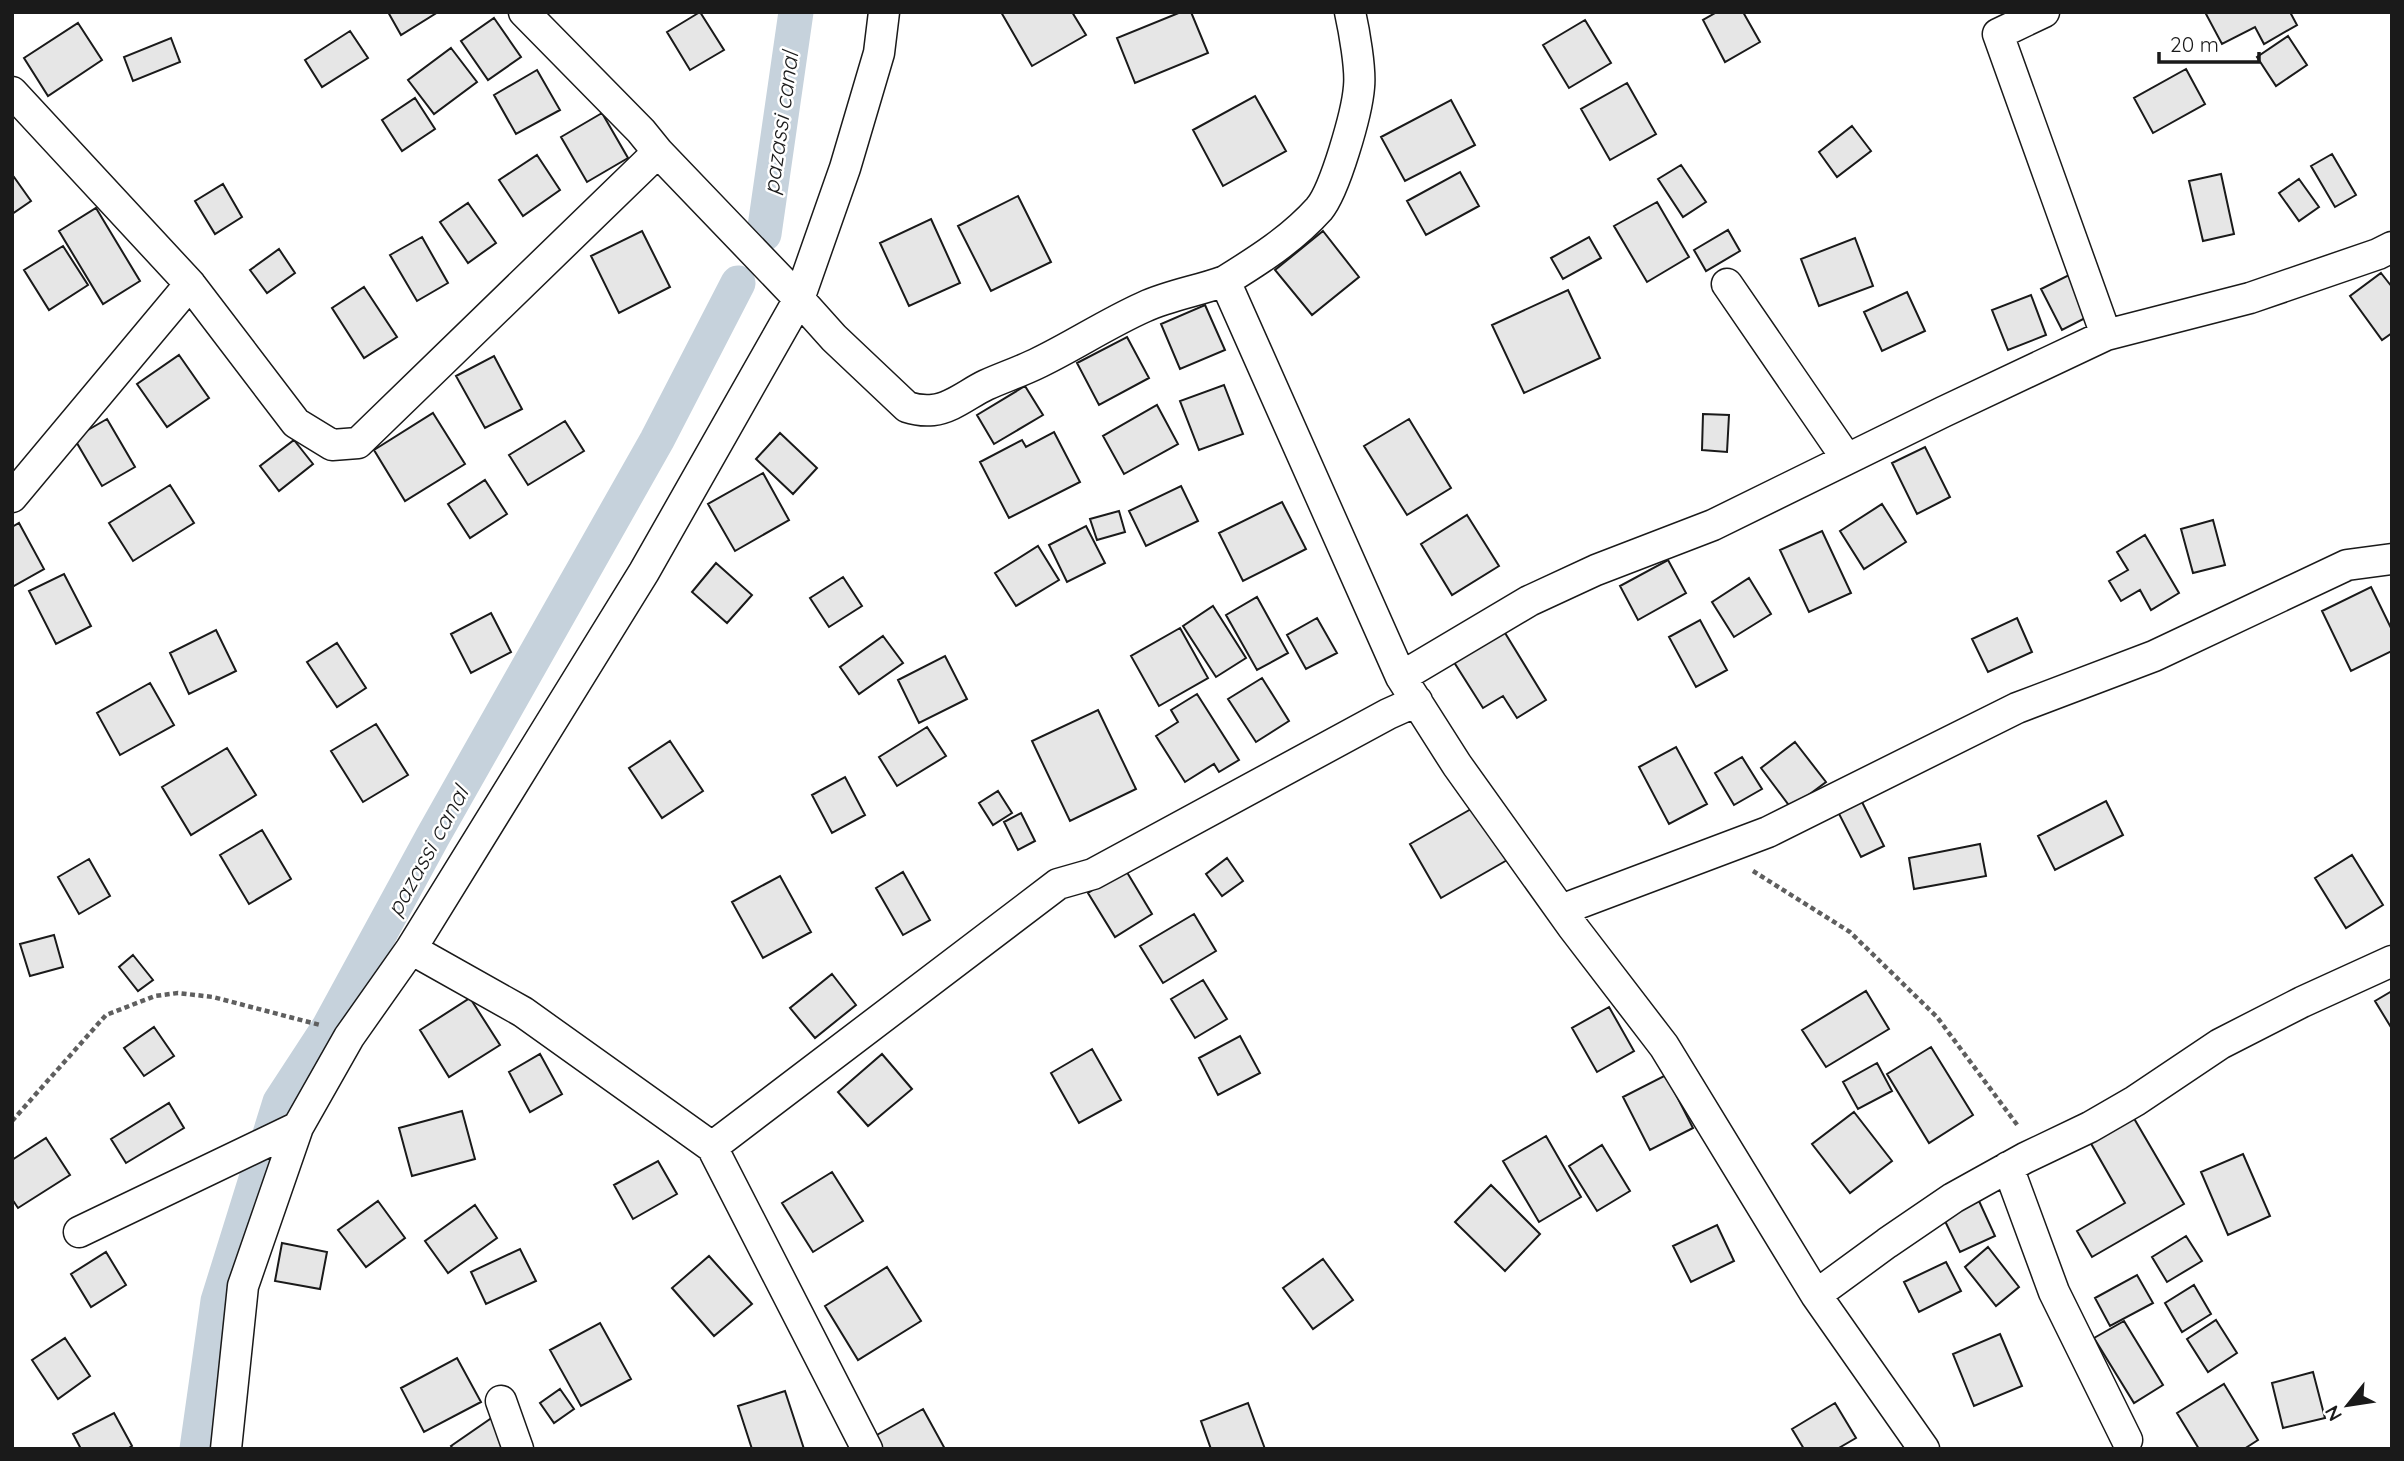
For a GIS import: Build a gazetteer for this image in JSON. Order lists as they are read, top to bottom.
{
  "water": ["pazassi canal"],
  "scale_bar": "20 m",
  "north": "bottom left"
}
